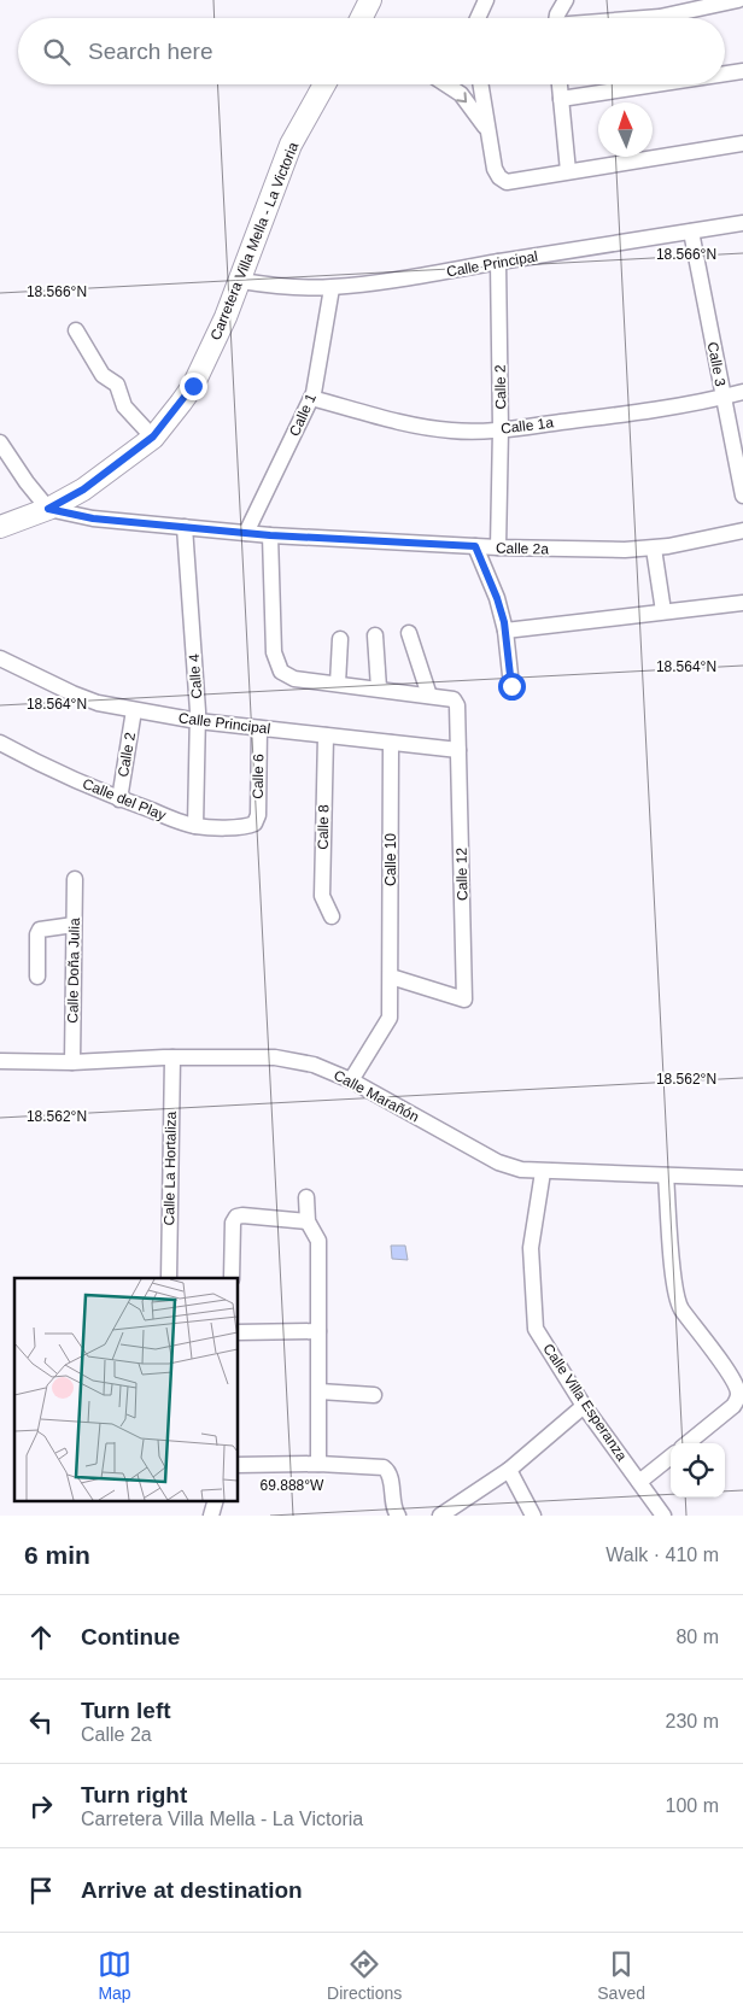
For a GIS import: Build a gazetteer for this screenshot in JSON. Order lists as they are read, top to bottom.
{
  "streets": {
    "main road": ["Carretera Villa Mella - La Victoria"],
    "street": [
      "Calle Principal",
      "Calle 3",
      "Calle 2",
      "Calle 1",
      "Calle 1a",
      "Calle 2a",
      "Calle 4",
      "Calle 6",
      "Calle del Play",
      "Calle 8",
      "Calle 10",
      "Calle 12",
      "Calle Doña Julia",
      "Calle Marañón",
      "Calle La Hortaliza",
      "Calle Villa Esperanza"
    ]
  },
  "crossings": [
    ["Carretera Villa Mella - La Victoria", "Calle Principal"],
    ["Carretera Villa Mella - La Victoria", "Calle 2a"],
    ["Calle Principal", "Calle 3"],
    ["Calle Principal", "Calle 2"],
    ["Calle Principal", "Calle 1"],
    ["Calle Principal", "Calle 4"],
    ["Calle Principal", "Calle 6"],
    ["Calle Principal", "Calle 8"],
    ["Calle Principal", "Calle 10"],
    ["Calle Principal", "Calle 12"],
    ["Calle 3", "Calle 1a"],
    ["Calle 2", "Calle 1a"],
    ["Calle 2", "Calle 2a"],
    ["Calle 2", "Calle del Play"],
    ["Calle 1", "Calle 1a"],
    ["Calle 1", "Calle 2a"],
    ["Calle 2a", "Calle 4"],
    ["Calle 4", "Calle del Play"],
    ["Calle 6", "Calle del Play"],
    ["Calle 10", "Calle 12"],
    ["Calle 10", "Calle Marañón"],
    ["Calle Doña Julia", "Calle Marañón"],
    ["Calle Marañón", "Calle La Hortaliza"],
    ["Calle Marañón", "Calle Villa Esperanza"]
  ],
  "north": "top",
  "page": {
    "search": "Search here",
    "heading": ["6 min", "Walk · 410 m"],
    "list": [
      ["Continue", "80 m"],
      ["Turn left", "Calle 2a", "230 m"],
      ["Turn right", "Carretera Villa Mella - La Victoria", "100 m"],
      "Arrive at destination"
    ],
    "nav": ["Map", "Directions", "Saved"]
  },
  "coordinates": [
    "18.566°N",
    "18.564°N",
    "18.562°N",
    "69.888°W"
  ]
}
